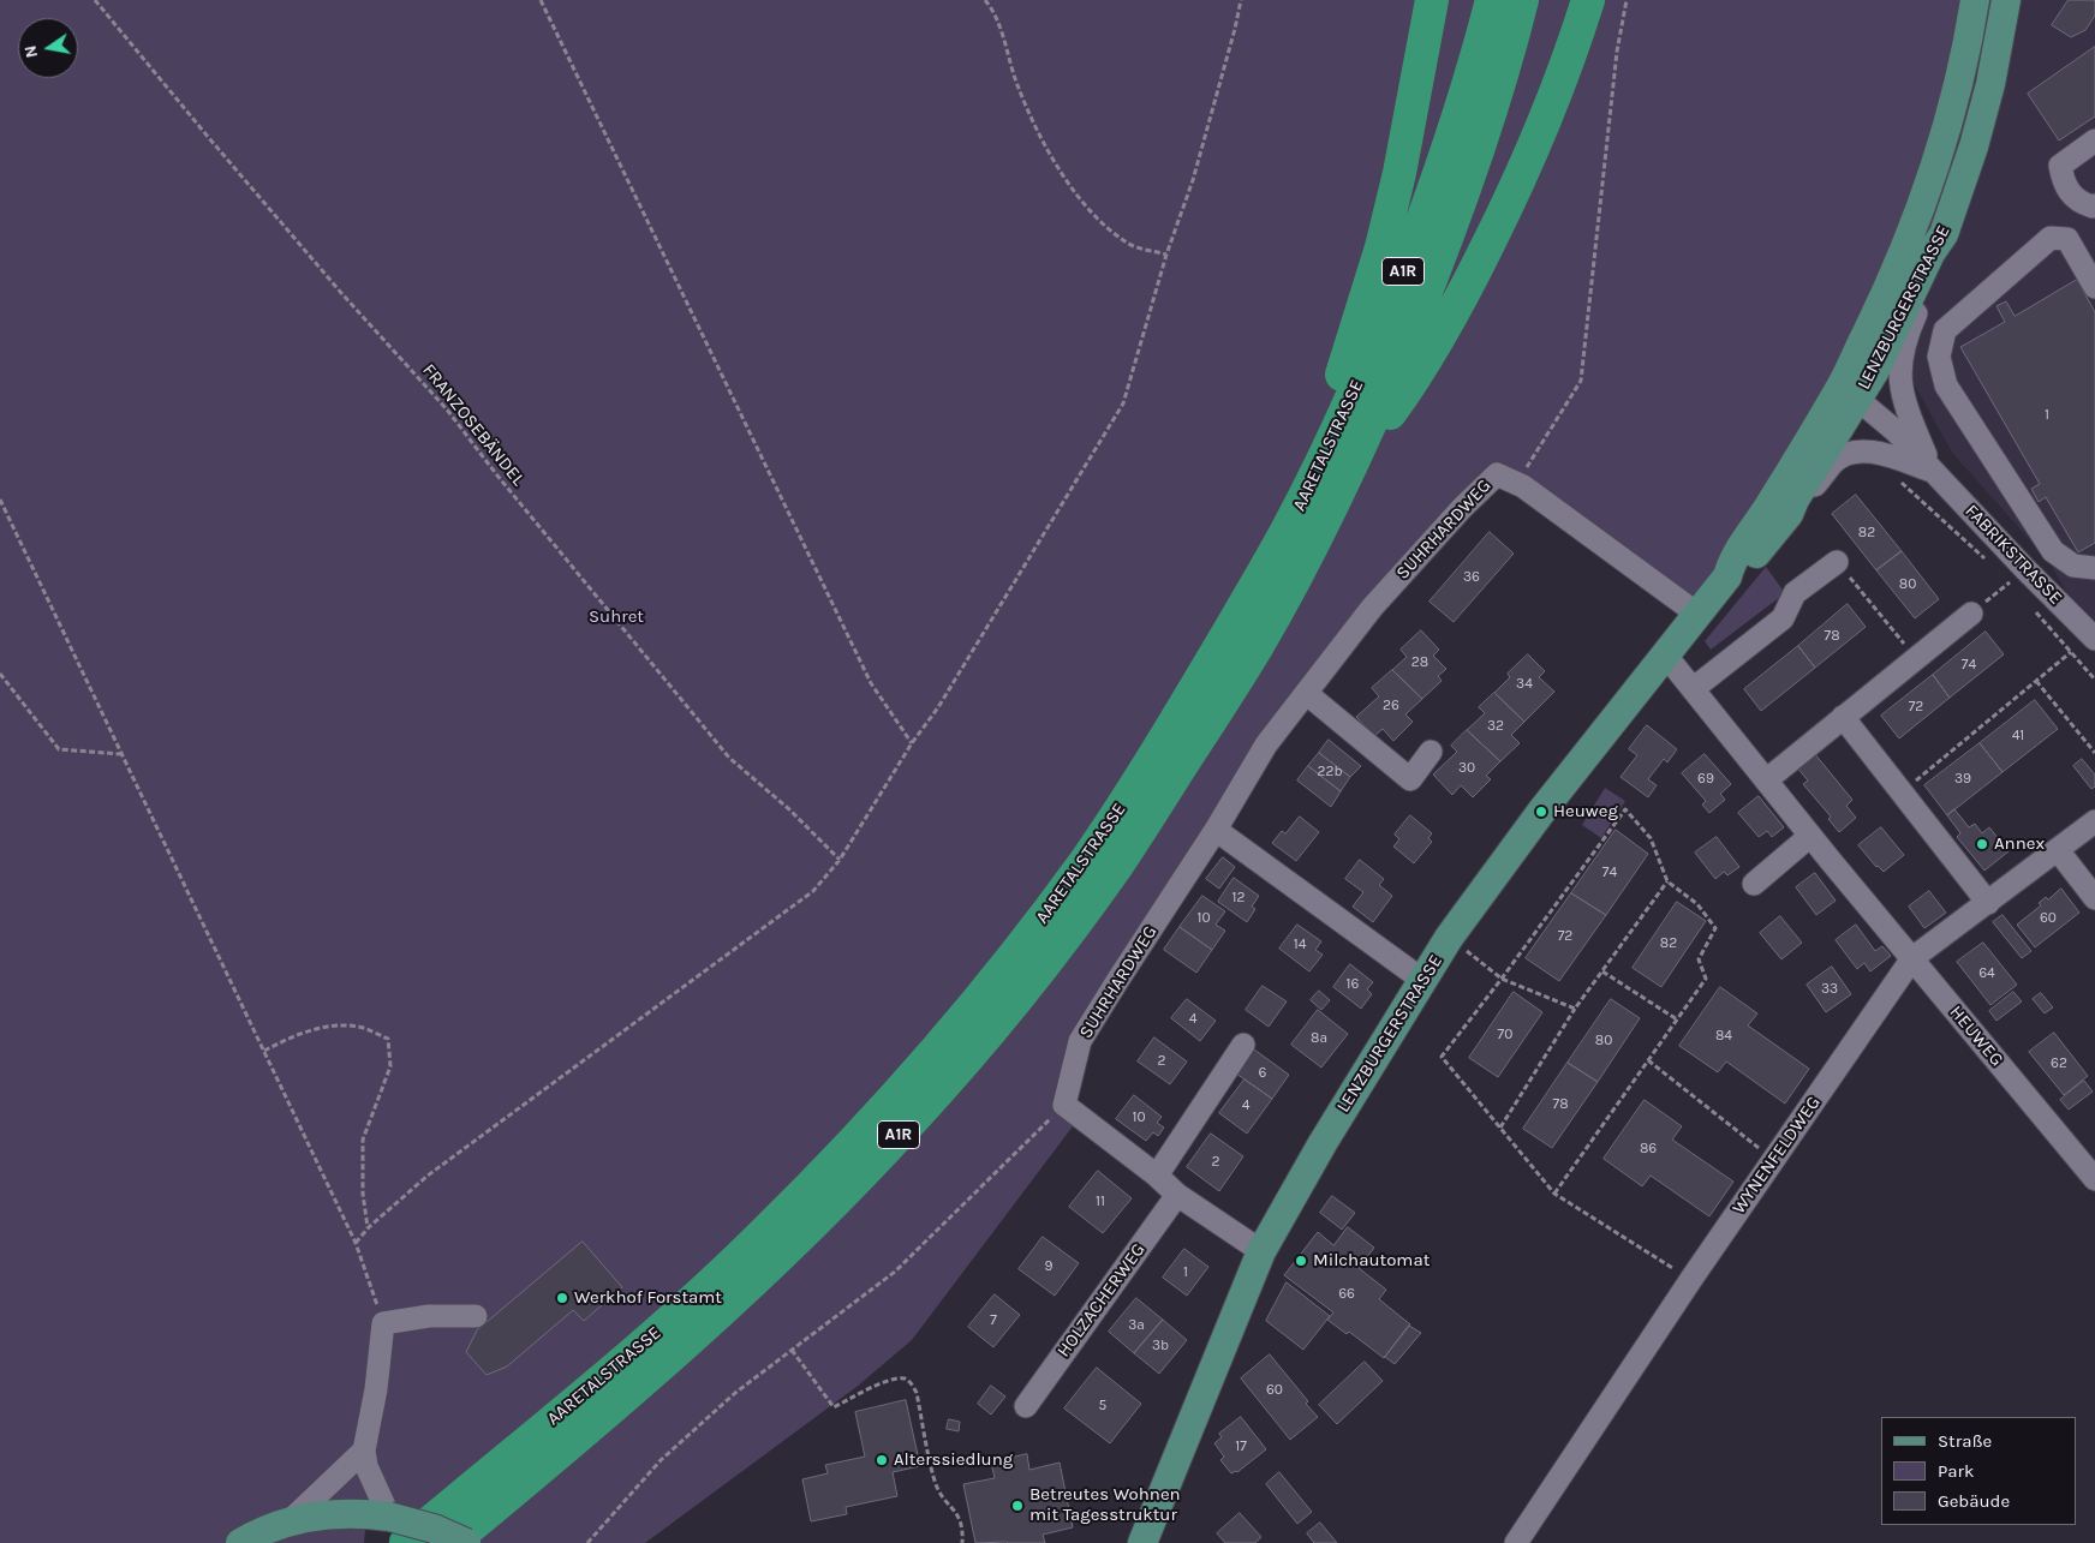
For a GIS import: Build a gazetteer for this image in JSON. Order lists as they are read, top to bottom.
{
  "streets": {
    "highway": ["A1R", "AARETALSTRASSE"],
    "main road": ["LENZBURGERSTRASSE"],
    "street": [
      "SUHRHARDWEG",
      "FABRIKSTRASSE",
      "HEUWEG",
      "WYNENFELDWEG",
      "HOLZACHERWEG"
    ],
    "path": ["FRANZOSEBÄNDEL"]
  },
  "crossings": [
    ["LENZBURGERSTRASSE", "SUHRHARDWEG"],
    ["LENZBURGERSTRASSE", "FABRIKSTRASSE"],
    ["LENZBURGERSTRASSE", "HEUWEG"],
    ["HEUWEG", "WYNENFELDWEG"]
  ],
  "parks": ["Suhret"],
  "places": [
    "Heuweg",
    "Annex",
    "Milchautomat",
    "Werkhof Forstamt",
    "Alterssiedlung",
    "Betreutes Wohnen mit Tagesstruktur"
  ],
  "house_numbers": [
    "1",
    "82",
    "36",
    "80",
    "78",
    "28",
    "74",
    "34",
    "26",
    "72",
    "32",
    "41",
    "30",
    "22b",
    "69",
    "39",
    "74",
    "12",
    "10",
    "60",
    "72",
    "82",
    "14",
    "64",
    "16",
    "33",
    "4",
    "70",
    "84",
    "8a",
    "80",
    "2",
    "62",
    "6",
    "78",
    "4",
    "10",
    "86",
    "2",
    "11",
    "9",
    "1",
    "66",
    "7",
    "3a",
    "3b",
    "60",
    "5",
    "17"
  ],
  "legend": ["Straße", "Park", "Gebäude"],
  "north": "left"
}
